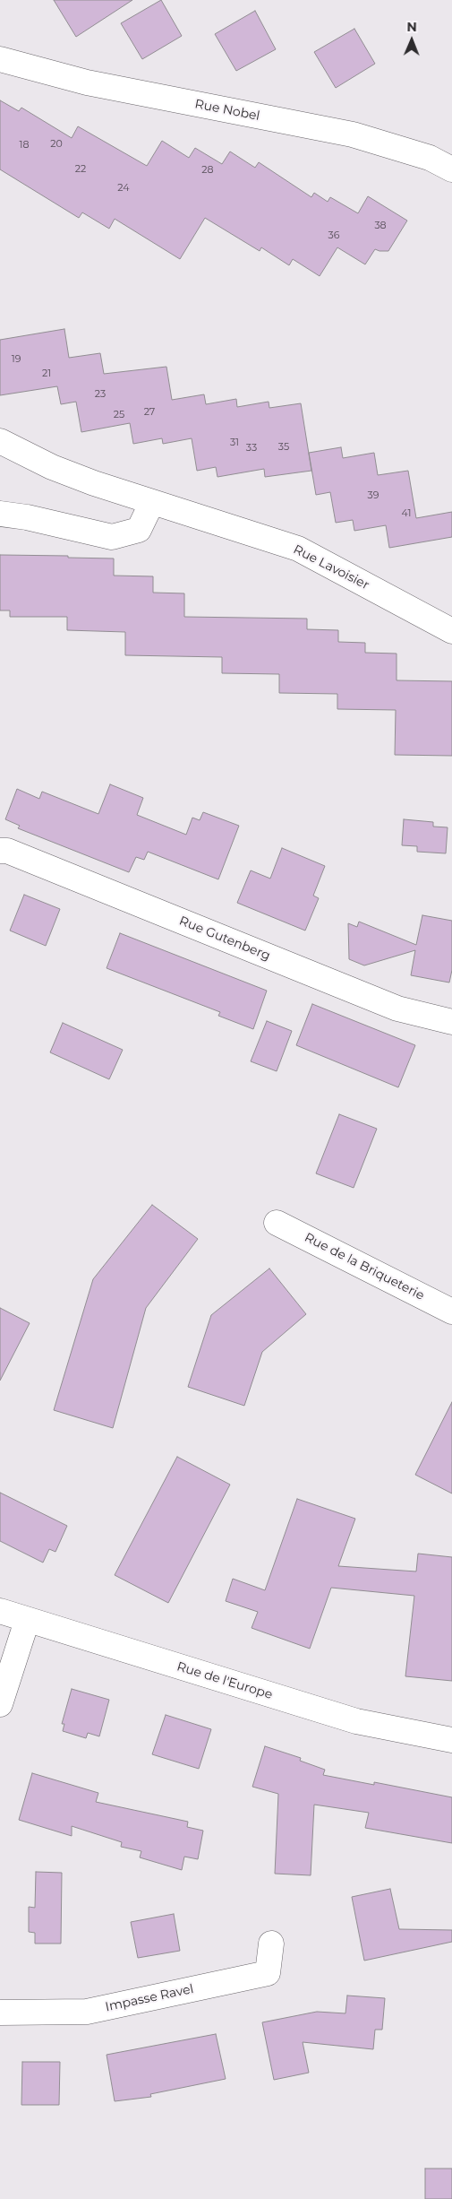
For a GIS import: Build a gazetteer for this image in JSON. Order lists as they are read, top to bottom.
{
  "streets": {
    "street": [
      "Rue Nobel",
      "Rue Lavoisier",
      "Rue Gutenberg",
      "Rue de la Briqueterie",
      "Rue de l'Europe",
      "Impasse Ravel"
    ]
  },
  "house_numbers": [
    "20",
    "18",
    "22",
    "28",
    "24",
    "38",
    "36",
    "19",
    "21",
    "23",
    "27",
    "25",
    "31",
    "35",
    "33",
    "39",
    "41"
  ],
  "north": "top"
}
